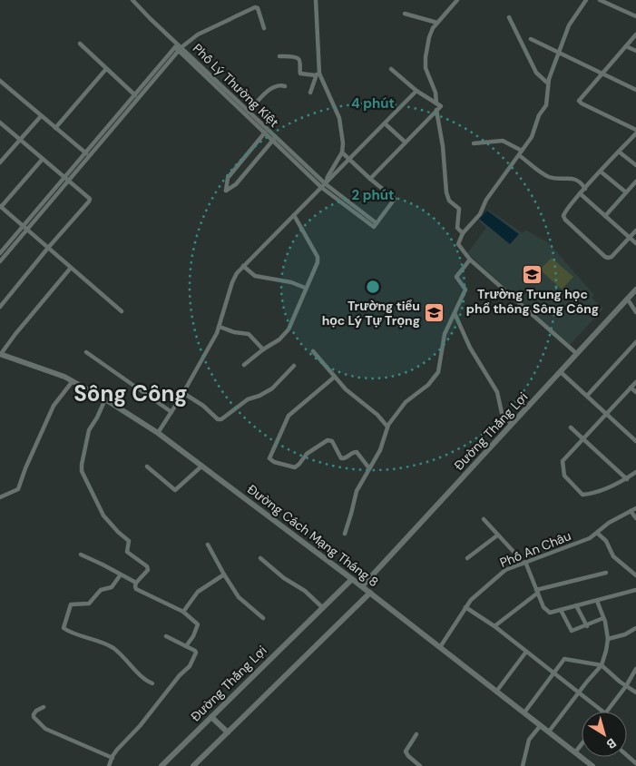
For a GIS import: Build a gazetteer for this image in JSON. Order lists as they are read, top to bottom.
{
  "streets": {
    "street": [
      "Phố Lý Thường Kiệt",
      "Đường Thắng Lợi",
      "Đường Cách Mạng Tháng 8",
      "Phố An Châu"
    ]
  },
  "crossings": [
    ["Đường Thắng Lợi", "Đường Cách Mạng Tháng 8"],
    ["Đường Cách Mạng Tháng 8", "Phố An Châu"]
  ],
  "districts": ["Sông Công"],
  "places": {
    "school or university": ["Trường Trung học phổ thông Sông Công", "Trường tiểu học Lý Tự Trọng"]
  },
  "north": "bottom right",
  "rings": ["4 phút", "2 phút"]
}
